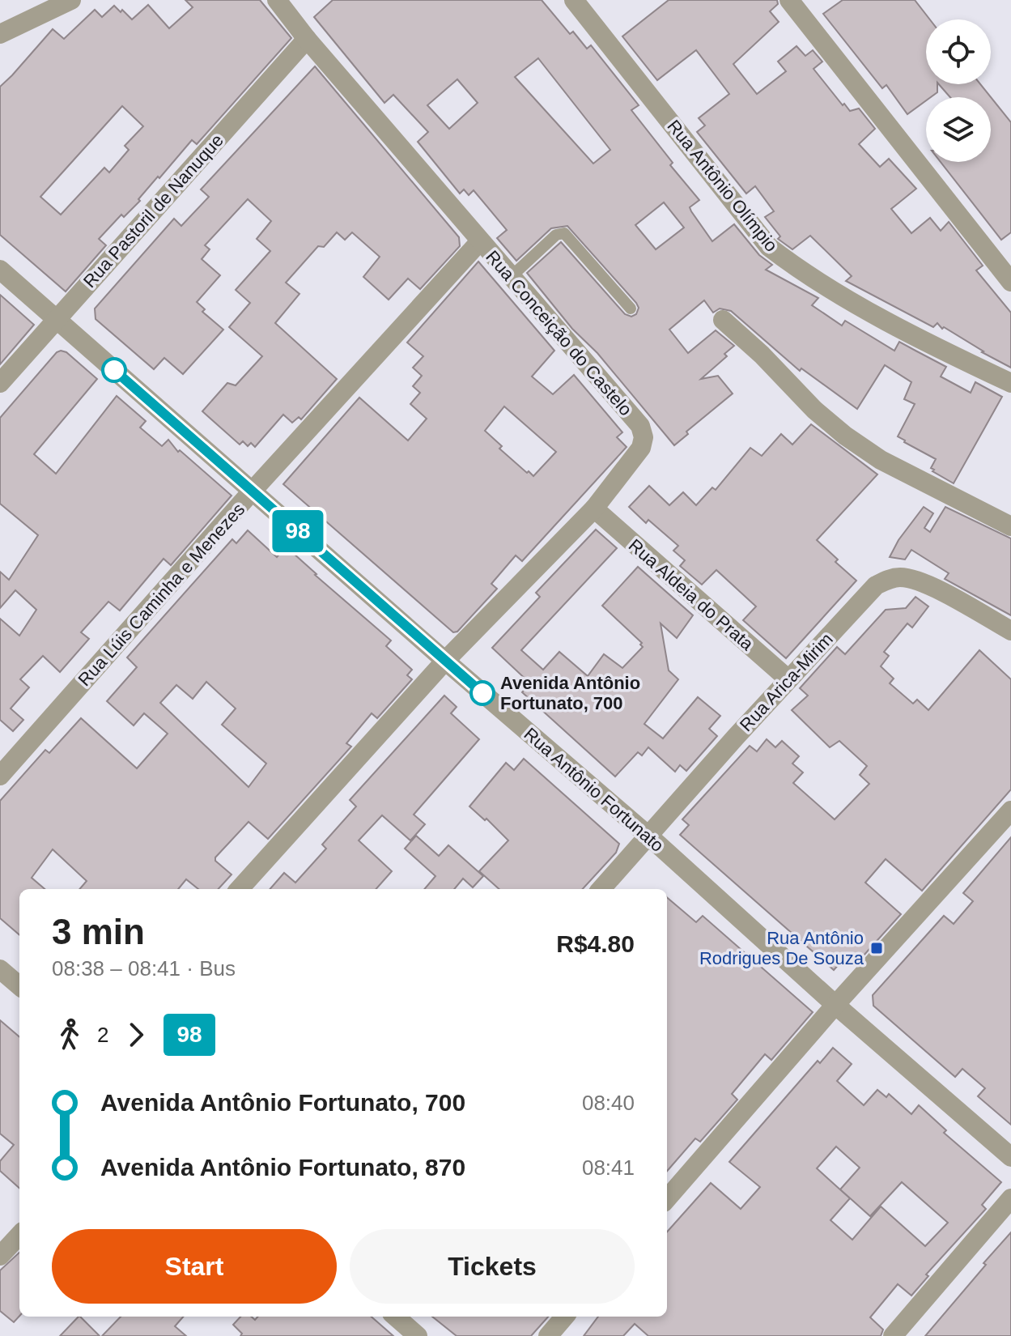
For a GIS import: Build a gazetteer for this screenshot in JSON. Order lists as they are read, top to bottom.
{
  "streets": {
    "street": [
      "Rua Antônio Olímpio",
      "Rua Pastoril de Nanuque",
      "Rua Conceição do Castelo",
      "Rua Lúis Caminha e Menezes",
      "Rua Aldeia do Prata",
      "Rua Arica-Mirim",
      "Rua Antônio Fortunato"
    ]
  },
  "crossings": [
    ["Rua Pastoril de Nanuque", "Rua Conceição do Castelo"],
    ["Rua Pastoril de Nanuque", "Rua Antônio Fortunato"],
    ["Rua Conceição do Castelo", "Rua Lúis Caminha e Menezes"],
    ["Rua Conceição do Castelo", "Rua Aldeia do Prata"],
    ["Rua Conceição do Castelo", "Rua Antônio Fortunato"],
    ["Rua Lúis Caminha e Menezes", "Rua Antônio Fortunato"],
    ["Rua Aldeia do Prata", "Rua Arica-Mirim"],
    ["Rua Arica-Mirim", "Rua Antônio Fortunato"]
  ],
  "places": {
    "other": ["Avenida Antônio Fortunato, 700"],
    "transit": ["Rua Antônio Rodrigues De Souza"]
  },
  "lines": ["bus line 98"],
  "page": {
    "on_map": "98",
    "heading": ["3 min", "08:38 – 08:41 · Bus", "R$4.80"],
    "legs": ["2", "98"],
    "list": [
      {
        "name": "Avenida Antônio Fortunato, 700",
        "value": "08:40"
      },
      {
        "name": "Avenida Antônio Fortunato, 870",
        "value": "08:41"
      }
    ],
    "buttons": ["Start", "Tickets"]
  }
}
